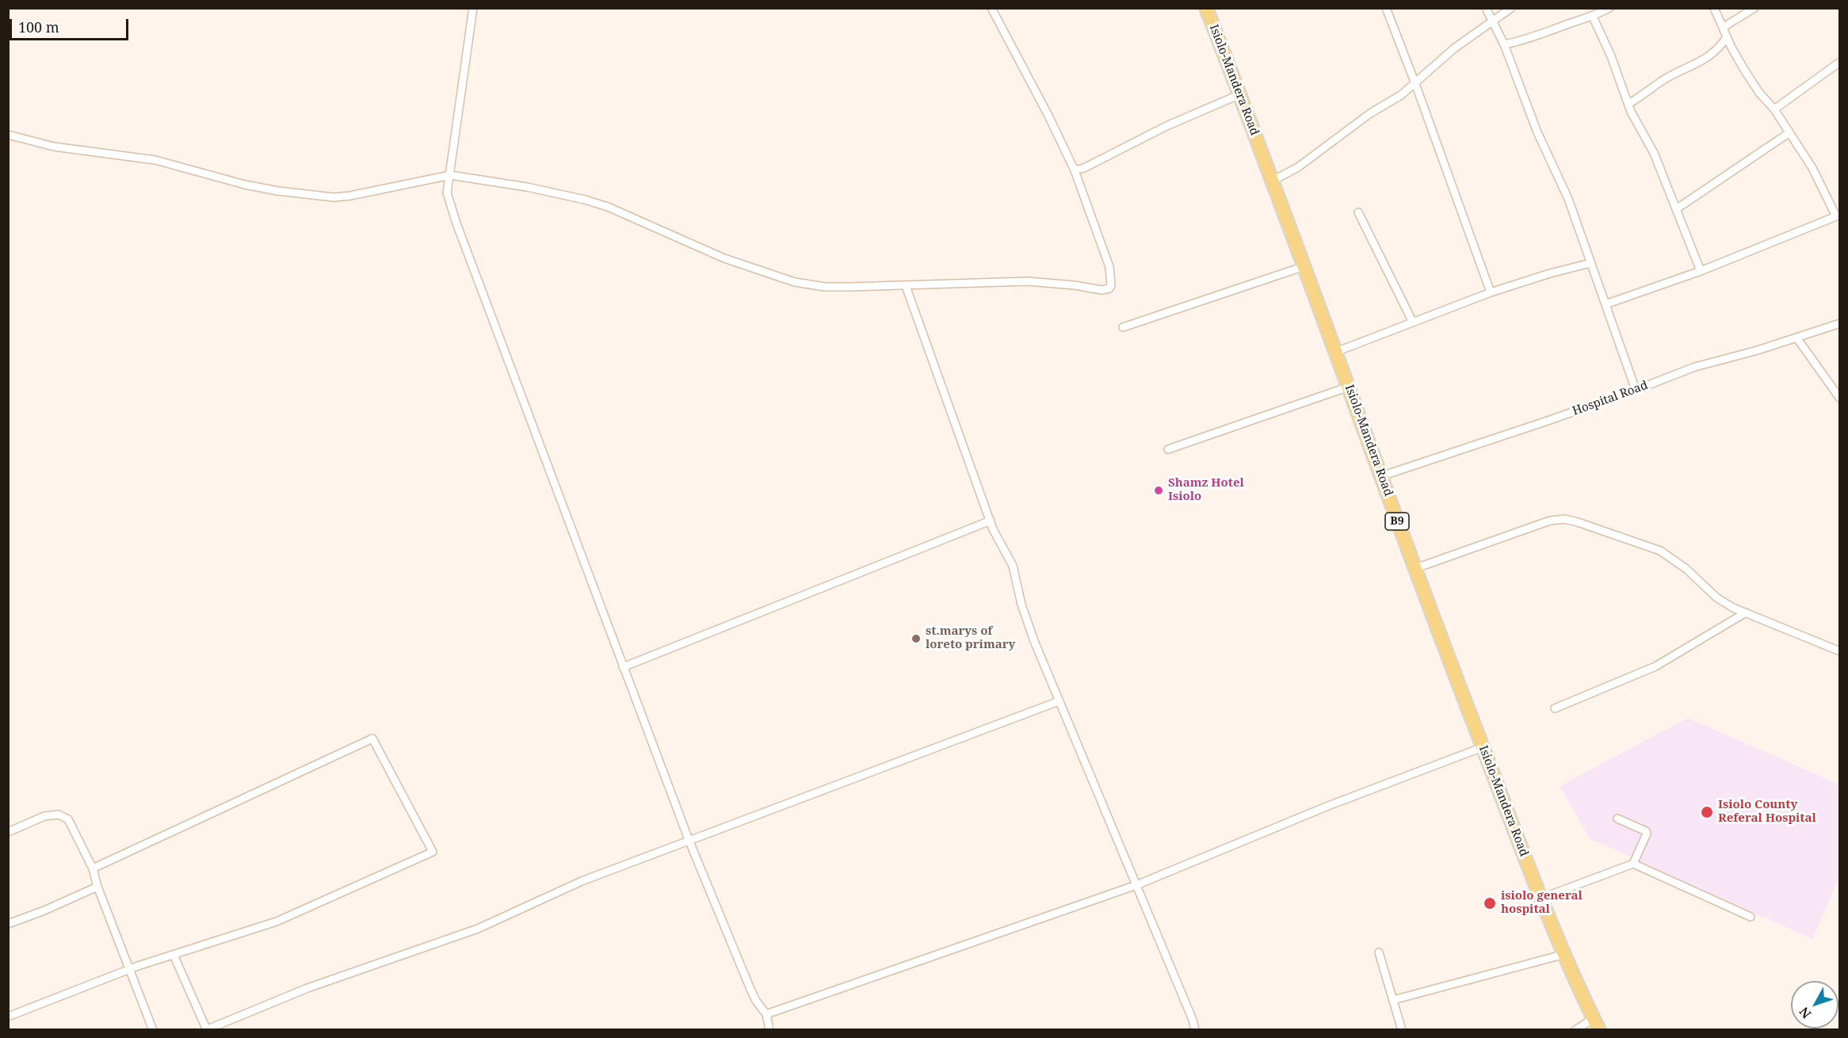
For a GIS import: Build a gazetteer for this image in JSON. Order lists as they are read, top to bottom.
{
  "streets": {
    "highway": ["Isiolo-Mandera Road", "B9"],
    "street": ["Hospital Road"]
  },
  "crossings": [
    ["Isiolo-Mandera Road", "Hospital Road"]
  ],
  "places": [
    "Shamz Hotel Isiolo",
    "st.marys of loreto primary",
    "Isiolo County Referal Hospital",
    "isiolo general hospital"
  ],
  "scale_bar": "100 m",
  "north": "bottom left"
}
